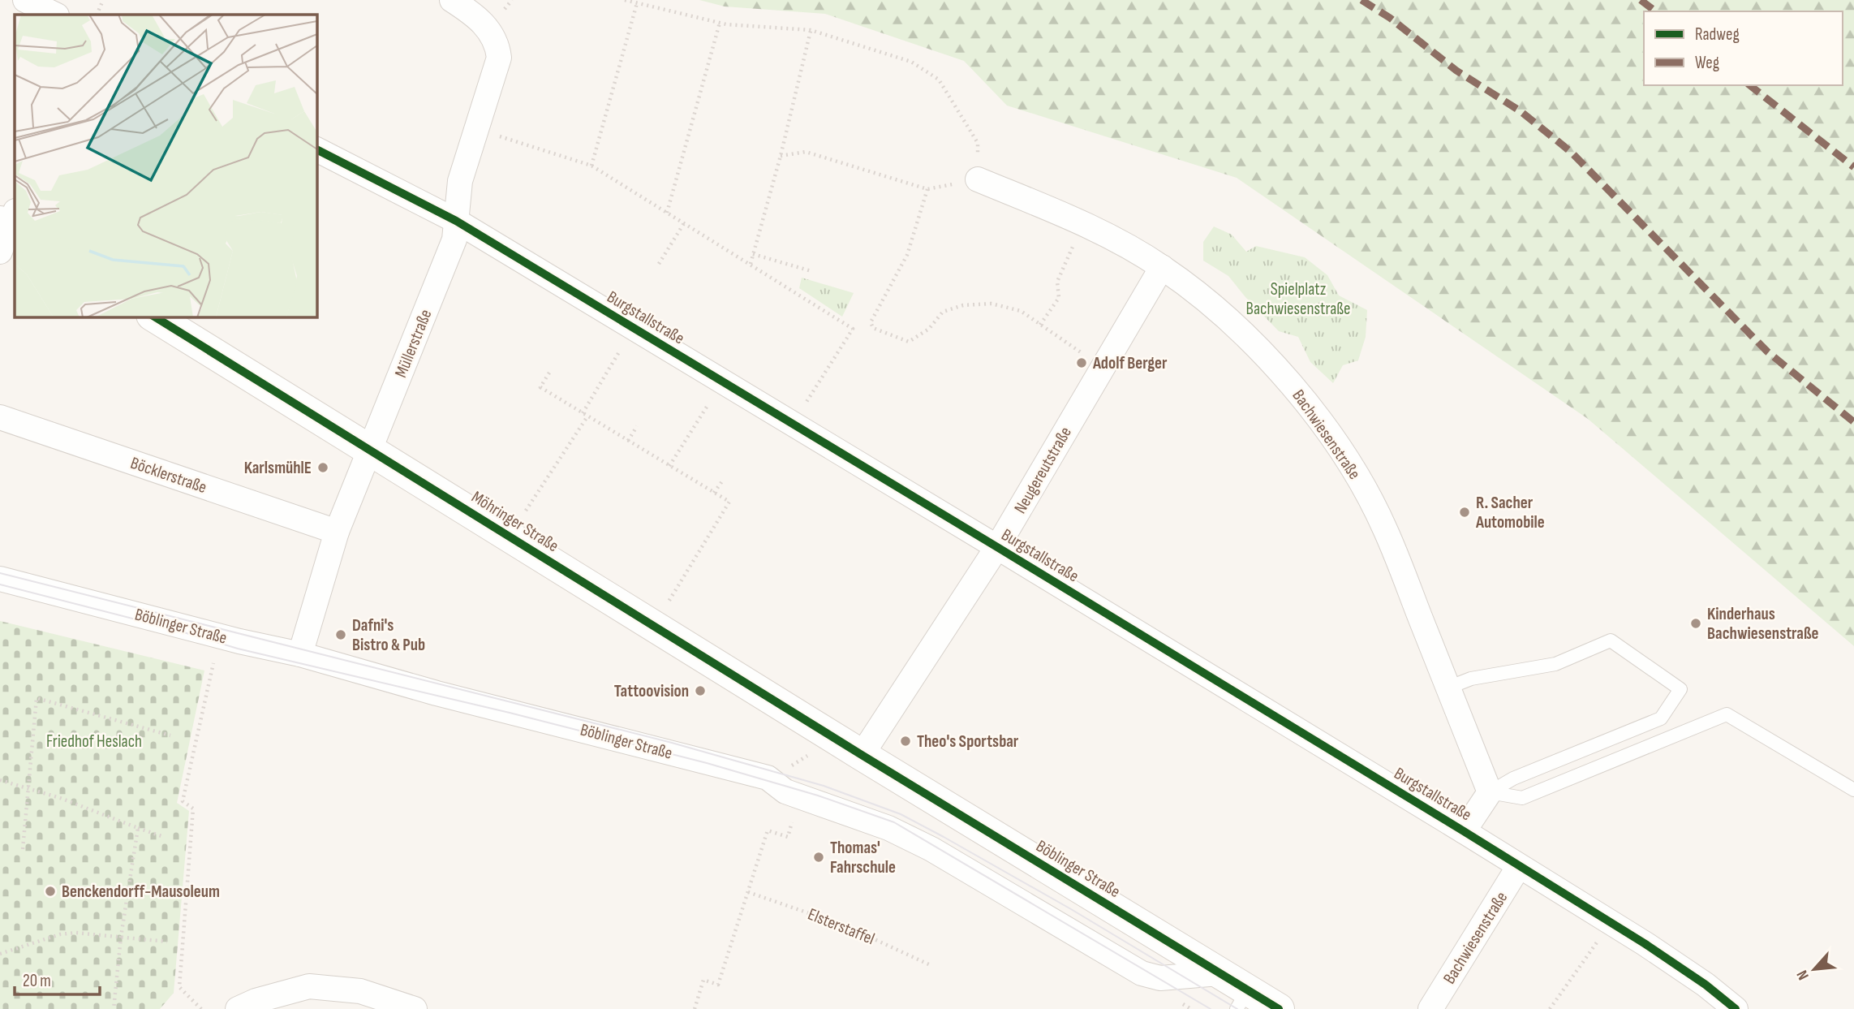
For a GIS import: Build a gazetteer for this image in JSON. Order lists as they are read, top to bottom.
{
  "streets": {
    "street": [
      "Burgstallstraße",
      "Müllerstraße",
      "Bachwiesenstraße",
      "Neugereutstraße",
      "Böcklerstraße",
      "Möhringer Straße",
      "Böblinger Straße"
    ],
    "path": ["Elsterstaffel"]
  },
  "crossings": [
    ["Burgstallstraße", "Müllerstraße"],
    ["Burgstallstraße", "Bachwiesenstraße"],
    ["Burgstallstraße", "Neugereutstraße"],
    ["Müllerstraße", "Böcklerstraße"],
    ["Müllerstraße", "Möhringer Straße"],
    ["Müllerstraße", "Böblinger Straße"],
    ["Bachwiesenstraße", "Neugereutstraße"],
    ["Neugereutstraße", "Möhringer Straße"],
    ["Neugereutstraße", "Böblinger Straße"],
    ["Möhringer Straße", "Böblinger Straße"]
  ],
  "parks": ["Spielplatz Bachwiesenstraße", "Friedhof Heslach"],
  "places": [
    "Adolf Berger",
    "KarlsmühlE",
    "R. Sacher Automobile",
    "Kinderhaus Bachwiesenstraße",
    "Dafni's Bistro & Pub",
    "Tattoovision",
    "Theo's Sportsbar",
    "Thomas' Fahrschule",
    "Benckendorff-Mausoleum"
  ],
  "legend": ["Radweg", "Weg"],
  "scale_bar": "20 m",
  "north": "bottom left"
}
